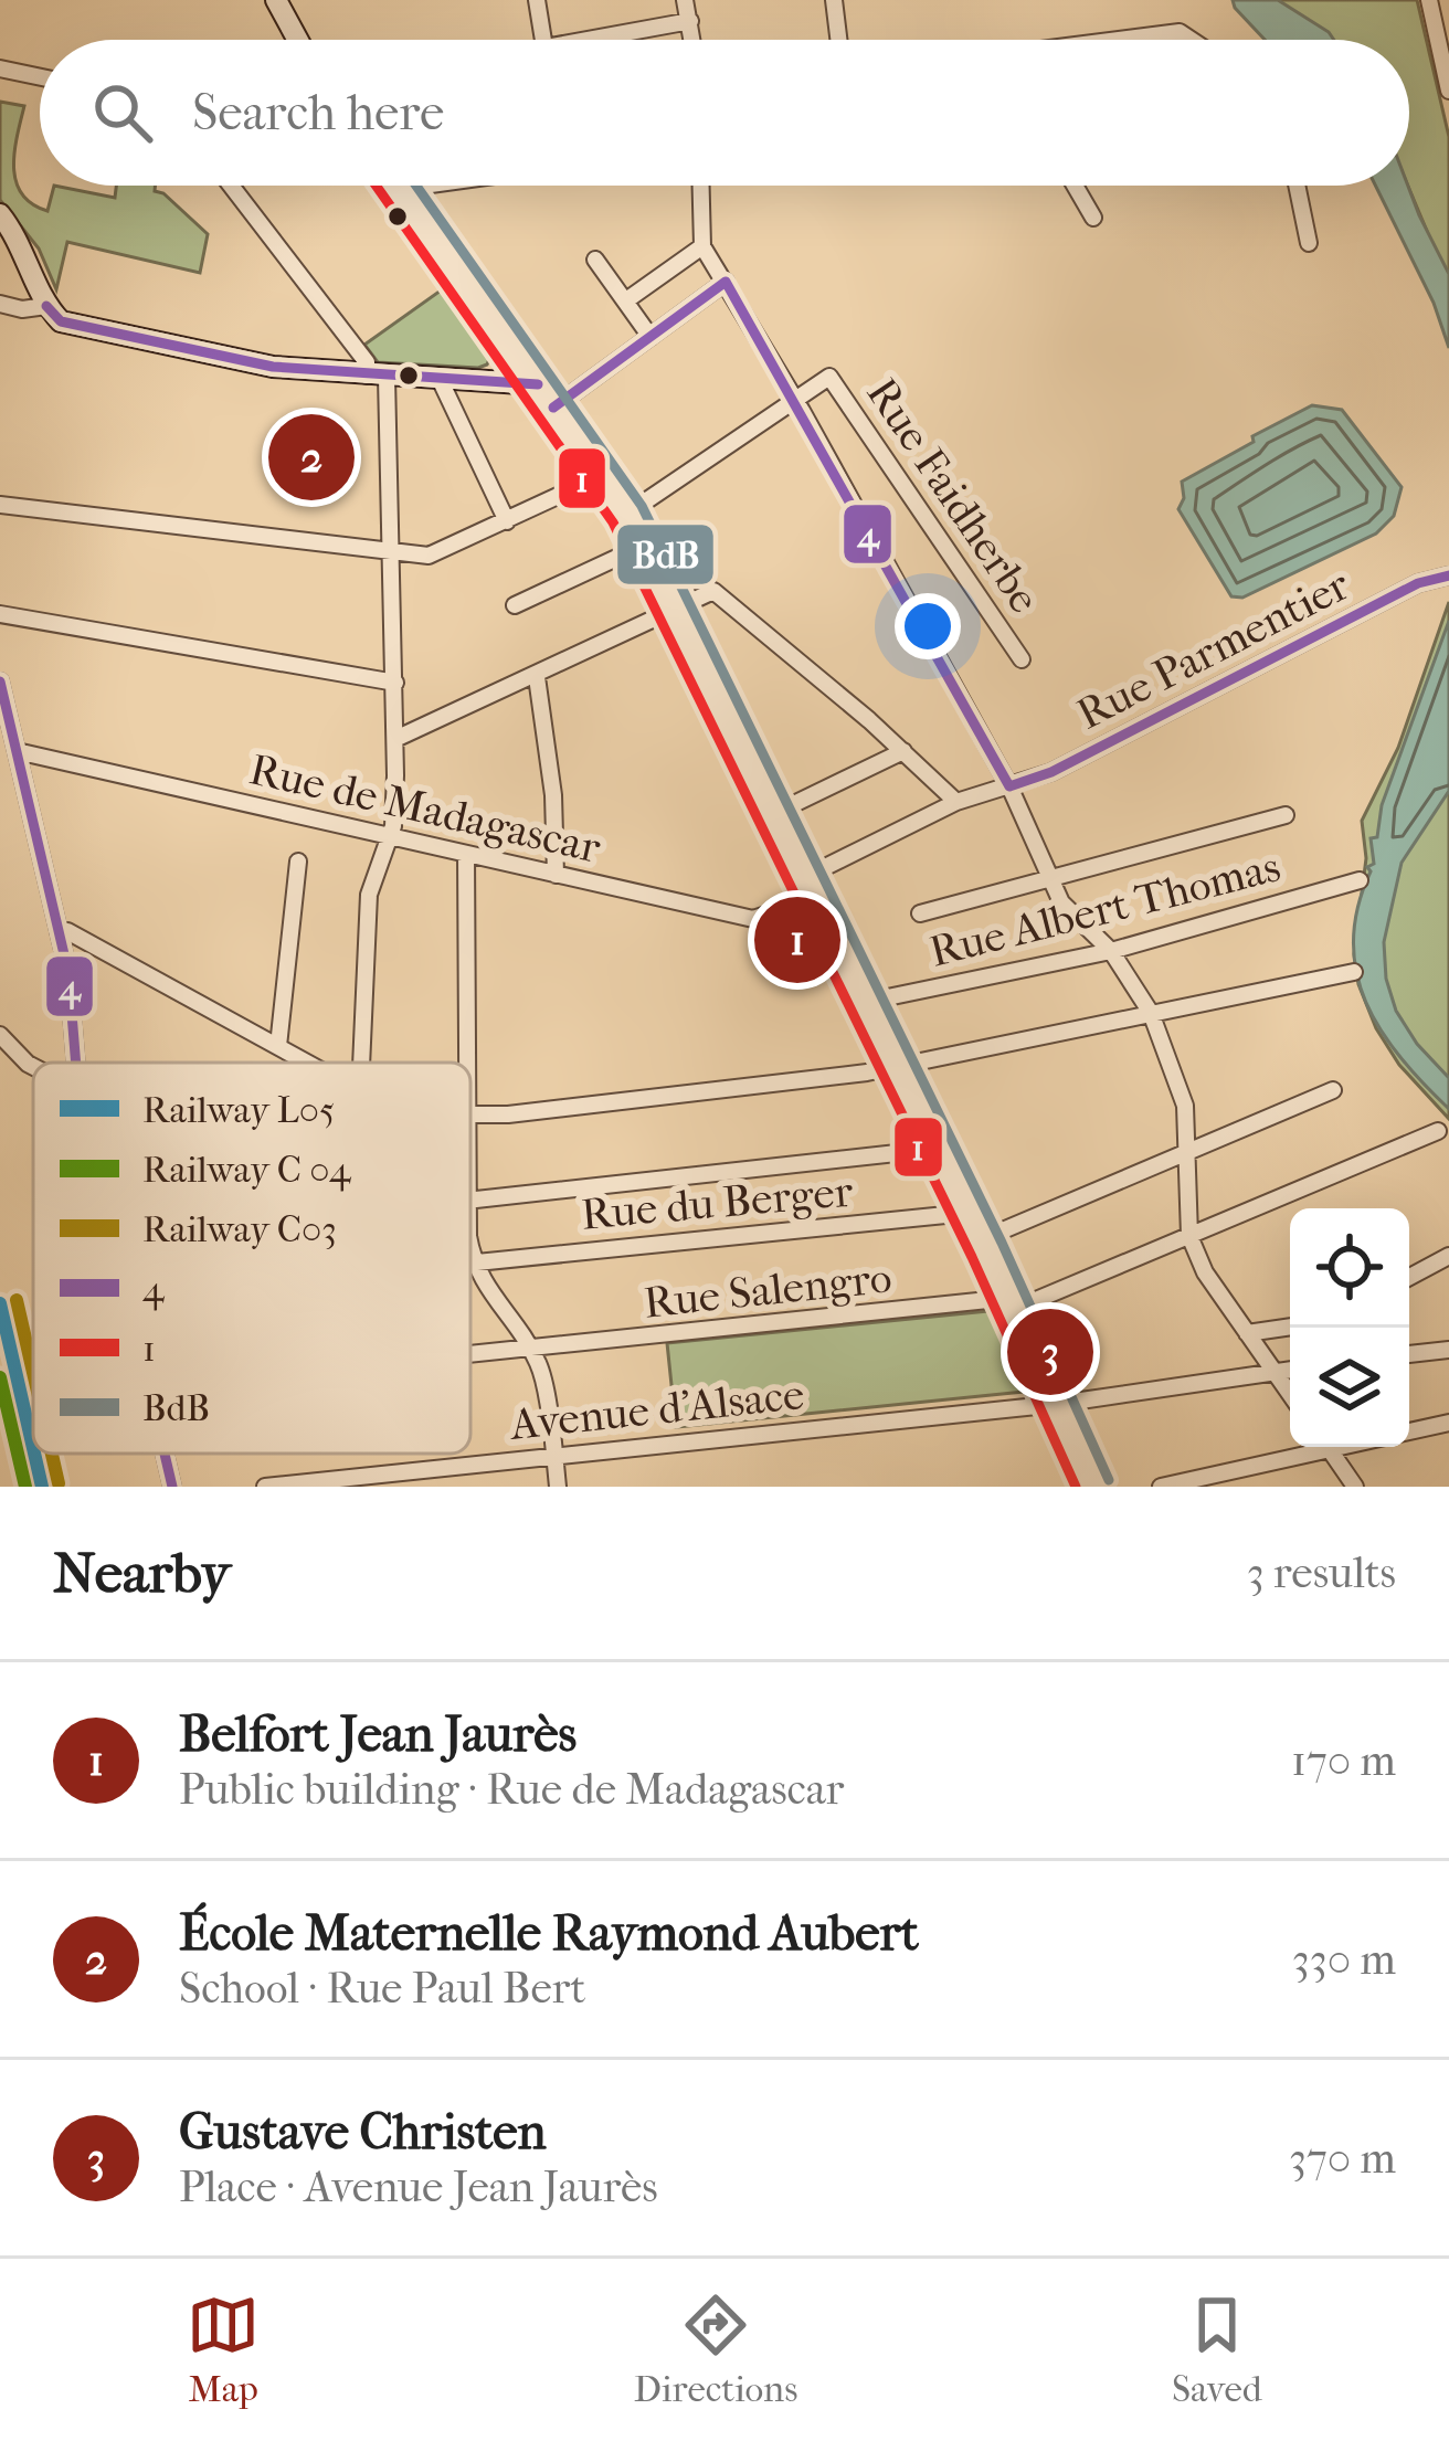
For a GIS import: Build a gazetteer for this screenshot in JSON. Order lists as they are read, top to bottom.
{
  "streets": {
    "street": [
      "Rue Faidherbe",
      "Rue Parmentier",
      "Rue de Madagascar",
      "Rue Albert Thomas",
      "Rue du Berger",
      "Rue Salengro",
      "Avenue d'Alsace"
    ]
  },
  "lines": [
    "transit line 1",
    "transit line BdB",
    "transit line 4",
    "rail line C03",
    "rail line L05"
  ],
  "legend": [
    "Railway L05",
    "Railway C 04",
    "Railway C03",
    "4",
    "1",
    "BdB"
  ],
  "page": {
    "search": "Search here",
    "pins": ["2", "1", "3"],
    "heading": ["Nearby", "3 results"],
    "list": [
      {
        "mark": "1",
        "name": "Belfort Jean Jaurès",
        "note": "Public building · Rue de Madagascar",
        "value": "170 m"
      },
      {
        "mark": "2",
        "name": "École Maternelle Raymond Aubert",
        "note": "School · Rue Paul Bert",
        "value": "330 m"
      },
      {
        "mark": "3",
        "name": "Gustave Christen",
        "note": "Place · Avenue Jean Jaurès",
        "value": "370 m"
      }
    ],
    "nav": ["Map", "Directions", "Saved"]
  }
}
